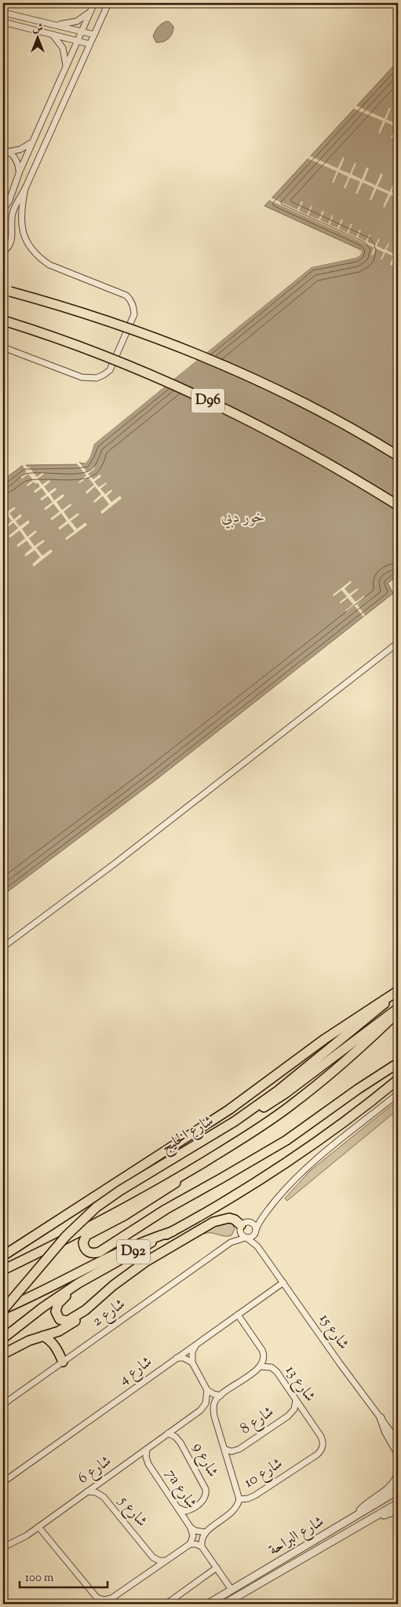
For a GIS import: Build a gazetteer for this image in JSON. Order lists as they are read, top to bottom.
{
  "streets": {
    "main road": ["D96", "شارع الخليج", "D92"],
    "street": [
      "شارع 2",
      "شارع 15",
      "شارع 4",
      "شارع 13",
      "شارع 8",
      "شارع 9",
      "شارع 6",
      "شارع 10",
      "7a شارع",
      "شارع 5",
      "شارع البراحة"
    ]
  },
  "crossings": [
    ["شارع 2", "شارع 15"],
    ["شارع 15", "شارع 4"],
    ["شارع 4", "شارع 13"],
    ["شارع 13", "شارع 8"],
    ["شارع 13", "شارع 10"],
    ["شارع 9", "شارع 6"],
    ["شارع 9", "7a شارع"],
    ["شارع 6", "7a شارع"],
    ["شارع 6", "شارع 5"],
    ["شارع 10", "7a شارع"]
  ],
  "water": ["خور دبي"],
  "scale_bar": "100 m",
  "north": "top"
}
